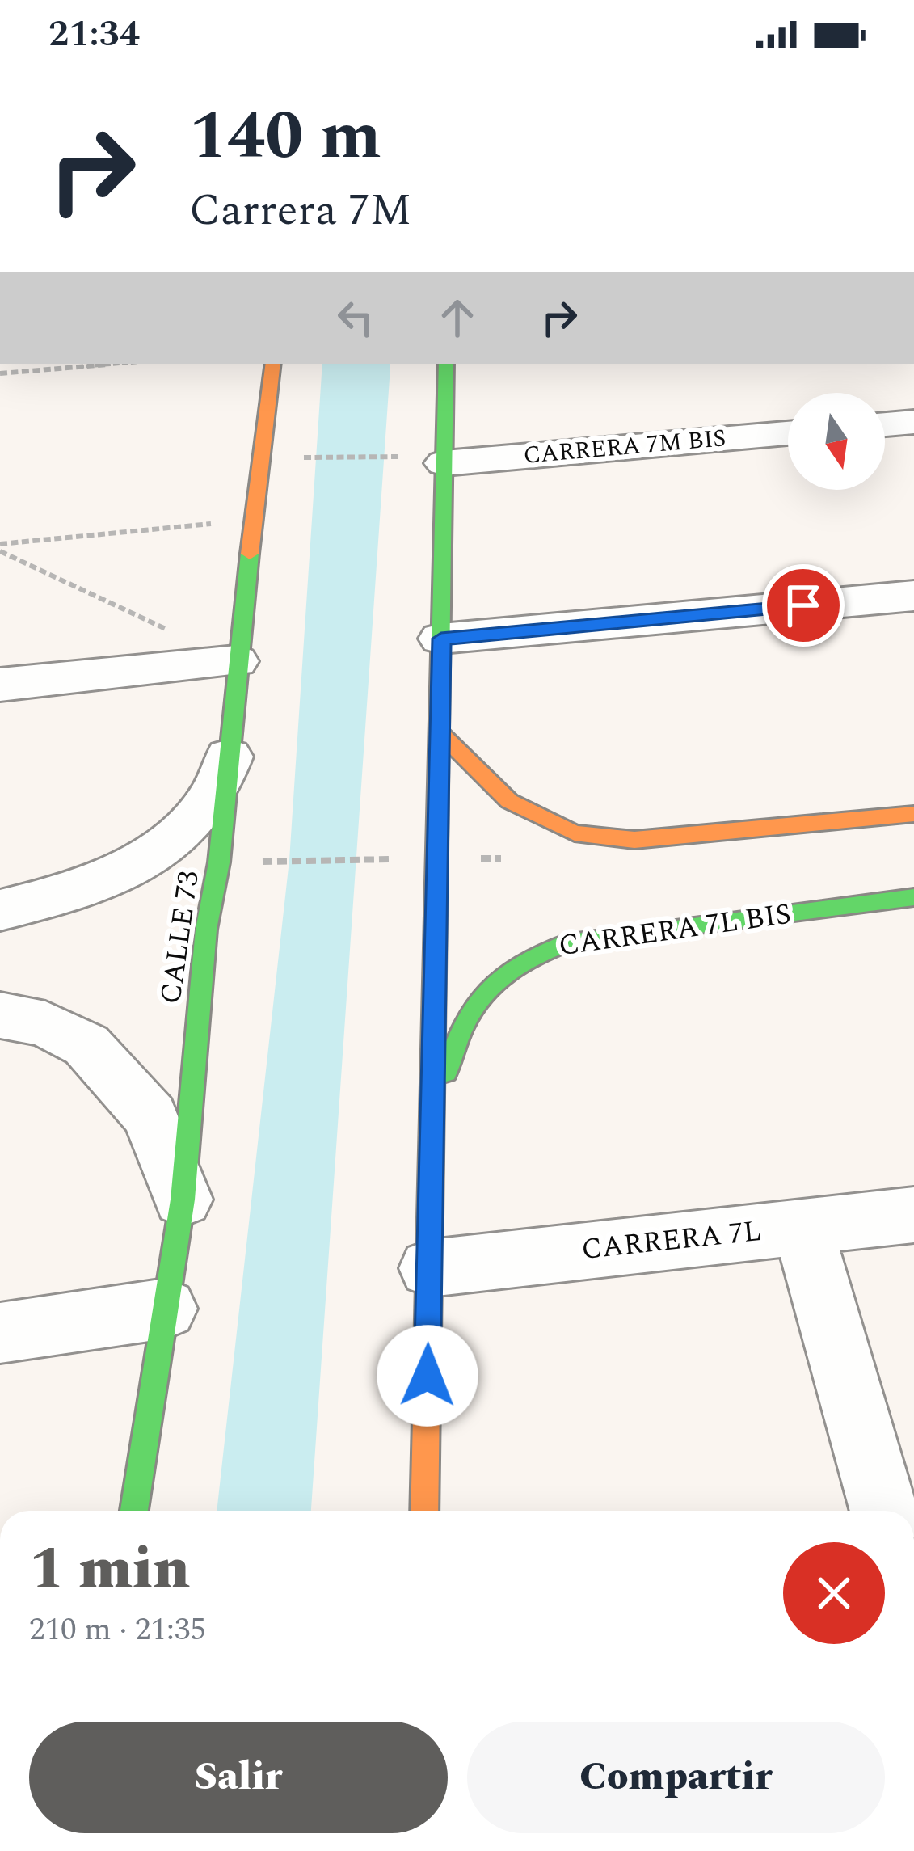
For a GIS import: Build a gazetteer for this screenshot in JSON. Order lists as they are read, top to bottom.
{
  "streets": {
    "main road": ["CARRERA 7L BIS", "CALLE 73"],
    "street": ["CARRERA 7M BIS", "CARRERA 7L"]
  },
  "north": "bottom",
  "page": {
    "status": "21:34",
    "turn": ["140 m", "Carrera 7M"],
    "heading": ["1 min", "210 m · 21:35"],
    "buttons": ["Salir", "Compartir"]
  }
}
